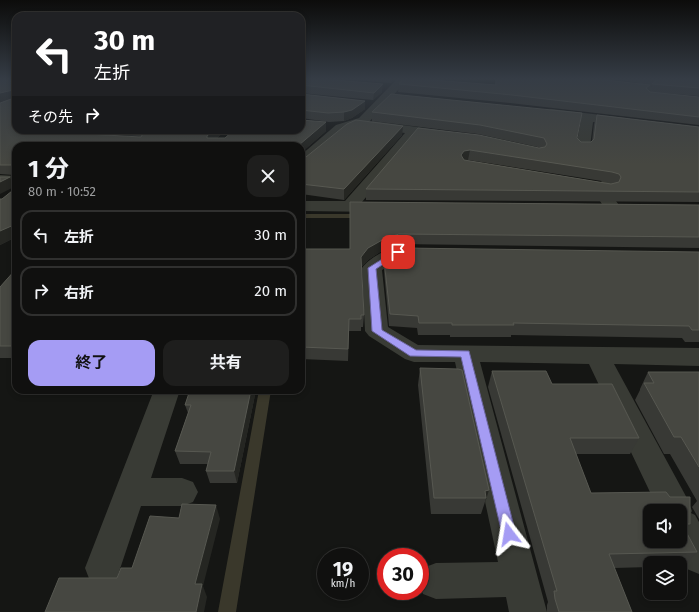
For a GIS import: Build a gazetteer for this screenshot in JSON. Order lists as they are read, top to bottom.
{
  "page": {
    "turn": ["30 m", "左折"],
    "then": "その先",
    "heading": ["1 分", "80 m · 10:52"],
    "list": [
      {
        "name": "左折",
        "value": "30 m"
      },
      {
        "name": "右折",
        "value": "20 m"
      }
    ],
    "buttons": ["終了", "共有"],
    "speed": "19 km/h",
    "limit": "30"
  }
}
